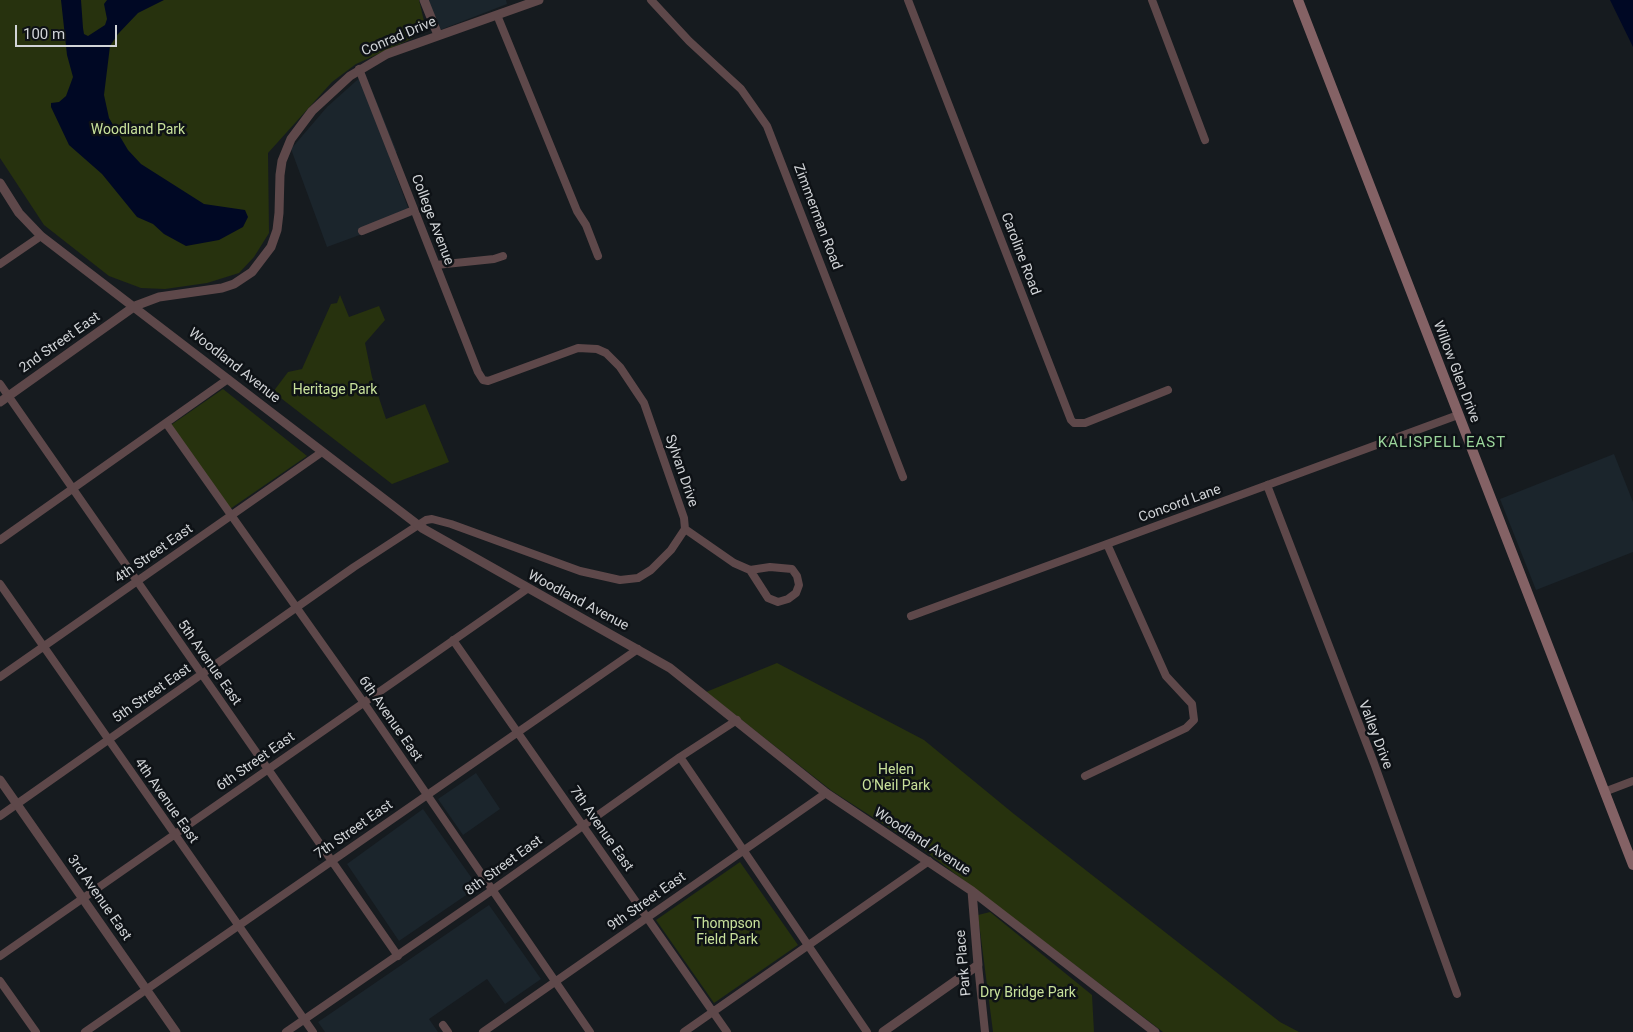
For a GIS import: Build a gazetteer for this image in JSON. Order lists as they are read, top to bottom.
{
  "streets": {
    "main road": ["Willow Glen Drive"],
    "street": [
      "Conrad Drive",
      "Zimmerman Road",
      "College Avenue",
      "Caroline Road",
      "2nd Street East",
      "Woodland Avenue",
      "Sylvan Drive",
      "Concord Lane",
      "4th Street East",
      "5th Avenue East",
      "5th Street East",
      "6th Avenue East",
      "Valley Drive",
      "6th Street East",
      "4th Avenue East",
      "7th Avenue East",
      "7th Street East",
      "8th Street East",
      "3rd Avenue East",
      "9th Street East",
      "Park Place"
    ]
  },
  "crossings": [
    ["Conrad Drive", "College Avenue"],
    ["Conrad Drive", "2nd Street East"],
    ["Conrad Drive", "Woodland Avenue"],
    ["College Avenue", "Sylvan Drive"],
    ["2nd Street East", "Woodland Avenue"],
    ["2nd Street East", "5th Avenue East"],
    ["Woodland Avenue", "Sylvan Drive"],
    ["Woodland Avenue", "4th Street East"],
    ["Woodland Avenue", "5th Street East"],
    ["Woodland Avenue", "6th Street East"],
    ["Woodland Avenue", "7th Street East"],
    ["Woodland Avenue", "8th Street East"],
    ["Woodland Avenue", "9th Street East"],
    ["Woodland Avenue", "Park Place"],
    ["Willow Glen Drive", "Concord Lane"],
    ["Sylvan Drive", "5th Street East"],
    ["Concord Lane", "Valley Drive"],
    ["4th Street East", "5th Avenue East"],
    ["4th Street East", "6th Avenue East"],
    ["4th Street East", "4th Avenue East"],
    ["5th Avenue East", "5th Street East"],
    ["5th Avenue East", "6th Street East"],
    ["5th Avenue East", "7th Street East"],
    ["5th Avenue East", "8th Street East"],
    ["5th Street East", "6th Avenue East"],
    ["5th Street East", "4th Avenue East"],
    ["5th Street East", "3rd Avenue East"],
    ["6th Avenue East", "6th Street East"],
    ["6th Avenue East", "7th Street East"],
    ["6th Avenue East", "8th Street East"],
    ["6th Avenue East", "9th Street East"],
    ["6th Street East", "4th Avenue East"],
    ["6th Street East", "7th Avenue East"],
    ["6th Street East", "3rd Avenue East"],
    ["4th Avenue East", "7th Street East"],
    ["4th Avenue East", "8th Street East"],
    ["7th Avenue East", "7th Street East"],
    ["7th Avenue East", "8th Street East"],
    ["7th Avenue East", "9th Street East"],
    ["7th Street East", "3rd Avenue East"]
  ],
  "districts": ["KALISPELL EAST"],
  "parks": [
    "Woodland Park",
    "Heritage Park",
    "Helen O'Neil Park",
    "Thompson Field Park",
    "Dry Bridge Park"
  ],
  "scale_bar": "100 m"
}
